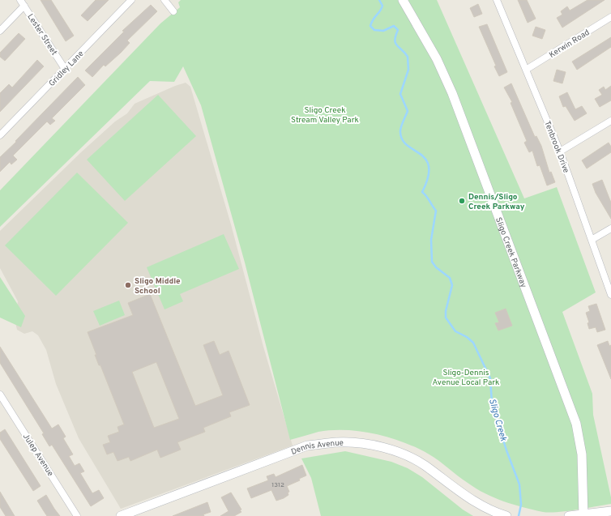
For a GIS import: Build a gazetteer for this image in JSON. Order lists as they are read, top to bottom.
{
  "streets": {
    "street": [
      "Lester Street",
      "Kerwin Road",
      "Gridley Lane",
      "Tenbrook Drive",
      "Sligo Creek Parkway",
      "Dennis Avenue",
      "Julep Avenue"
    ]
  },
  "crossings": [
    ["Lester Street", "Gridley Lane"],
    ["Kerwin Road", "Tenbrook Drive"]
  ],
  "water": ["Sligo Creek"],
  "parks": ["Sligo Creek Stream Valley Park", "Sligo-Dennis Avenue Local Park"],
  "places": ["Dennis/Sligo Creek Parkway", "Sligo Middle School"],
  "house_numbers": ["1312"]
}
